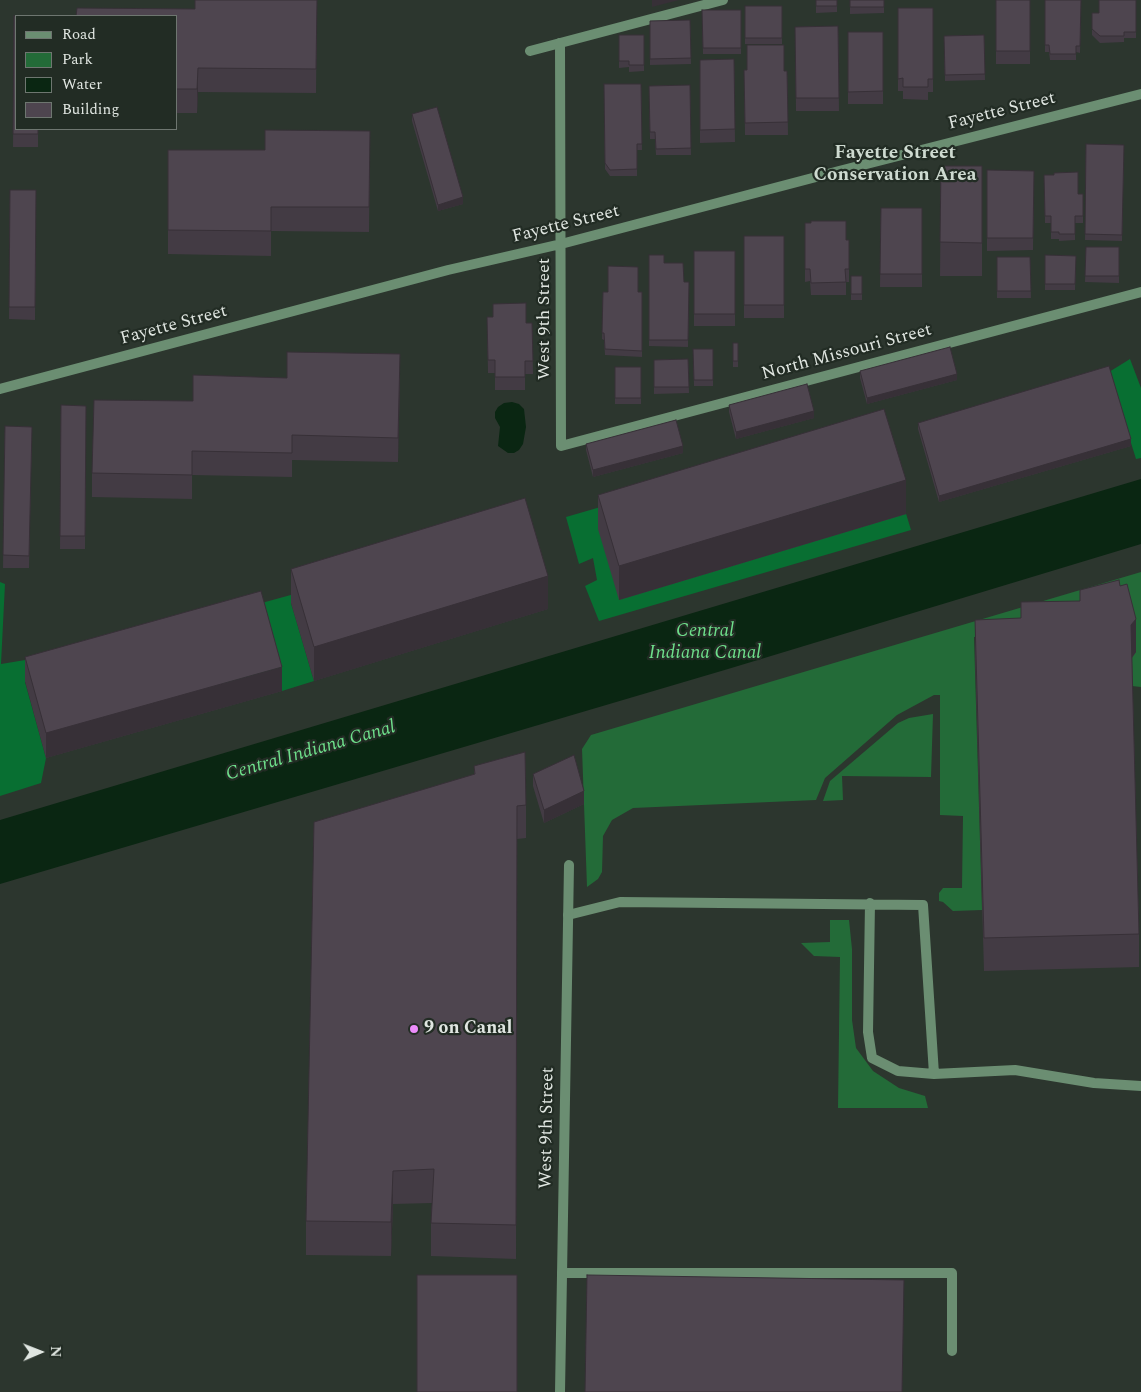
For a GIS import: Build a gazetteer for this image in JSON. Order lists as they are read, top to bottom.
{
  "streets": {
    "street": ["Fayette Street", "West 9th Street", "North Missouri Street"]
  },
  "crossings": [
    ["Fayette Street", "West 9th Street"],
    ["West 9th Street", "North Missouri Street"]
  ],
  "districts": ["Fayette Street Conservation Area"],
  "water": ["Central Indiana Canal"],
  "places": ["9 on Canal"],
  "legend": [
    "Road",
    "Park",
    "Water",
    "Building"
  ],
  "north": "right"
}
